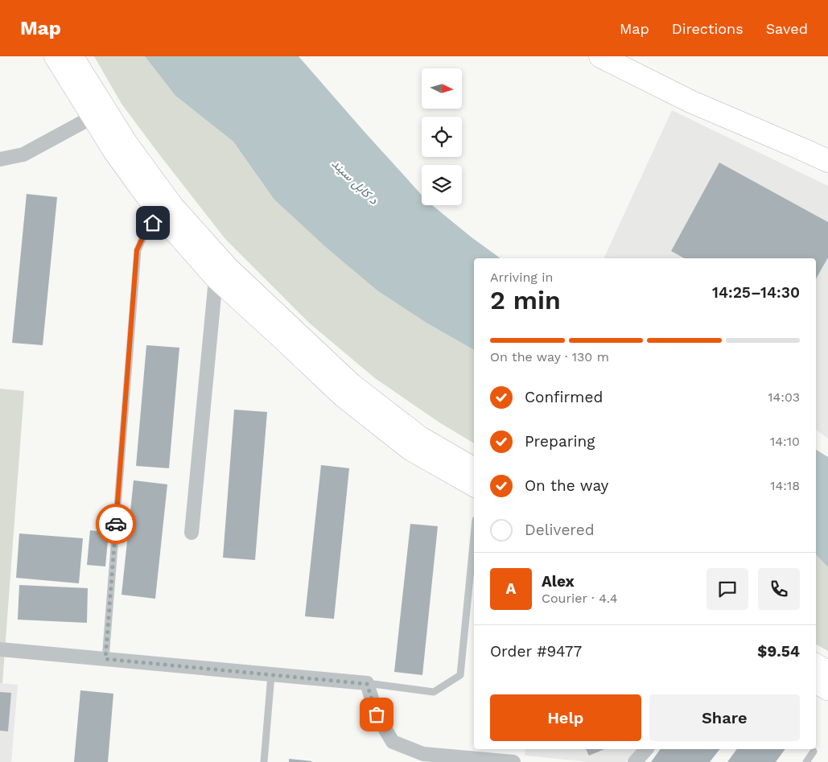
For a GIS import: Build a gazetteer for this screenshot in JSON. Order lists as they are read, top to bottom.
{
  "water": ["د کابل سيند"],
  "north": "right",
  "page": {
    "header": "Map",
    "nav": ["Map", "Directions", "Saved"],
    "heading": ["2 min", "Arriving in", "14:25–14:30"],
    "panel": [
      "Alex",
      "Courier · 4.4",
      "Order #9477",
      "$9.54"
    ],
    "bar": "On the way · 130 m",
    "list": [
      ["Confirmed", "14:03"],
      ["Preparing", "14:10"],
      ["On the way", "14:18"],
      "Delivered"
    ],
    "round": "A",
    "buttons": ["Help", "Share"]
  }
}
